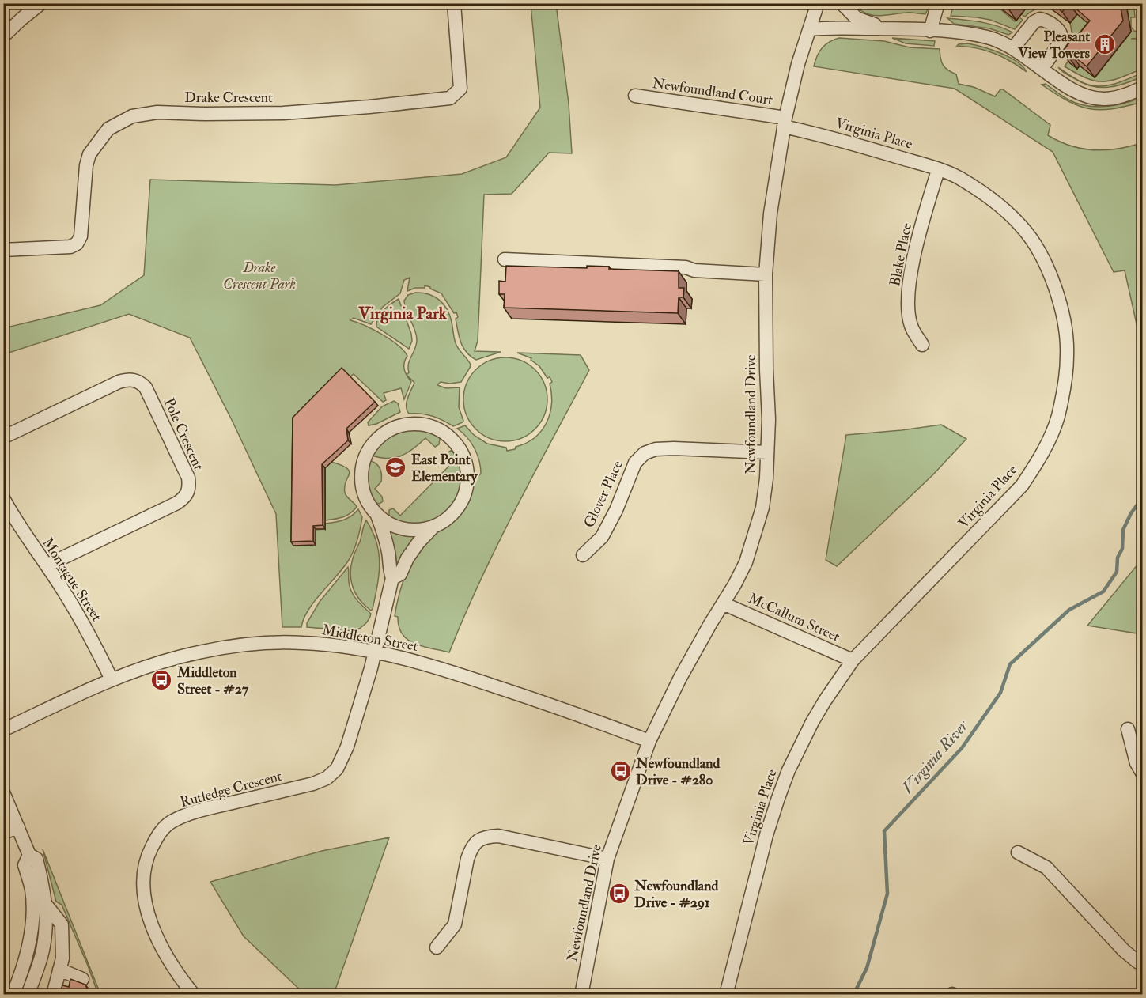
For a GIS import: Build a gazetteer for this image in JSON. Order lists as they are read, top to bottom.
{
  "streets": {
    "street": [
      "Newfoundland Court",
      "Drake Crescent",
      "Virginia Place",
      "Blake Place",
      "Newfoundland Drive",
      "Pole Crescent",
      "Glover Place",
      "Montague Street",
      "McCallum Street",
      "Middleton Street",
      "Rutledge Crescent"
    ]
  },
  "crossings": [
    ["Newfoundland Court", "Virginia Place"],
    ["Newfoundland Court", "Newfoundland Drive"],
    ["Virginia Place", "Blake Place"],
    ["Virginia Place", "Newfoundland Drive"],
    ["Virginia Place", "McCallum Street"],
    ["Newfoundland Drive", "Glover Place"],
    ["Newfoundland Drive", "McCallum Street"],
    ["Newfoundland Drive", "Middleton Street"],
    ["Pole Crescent", "Montague Street"],
    ["Montague Street", "Middleton Street"],
    ["Middleton Street", "Rutledge Crescent"]
  ],
  "districts": ["Virginia Park"],
  "water": ["Virginia River"],
  "parks": ["Drake Crescent Park"],
  "places": {
    "building": ["Pleasant View Towers"],
    "school or university": ["East Point Elementary"],
    "bus stop": ["Middleton Street - #27", "Newfoundland Drive - #280", "Newfoundland Drive - #291"]
  }
}
